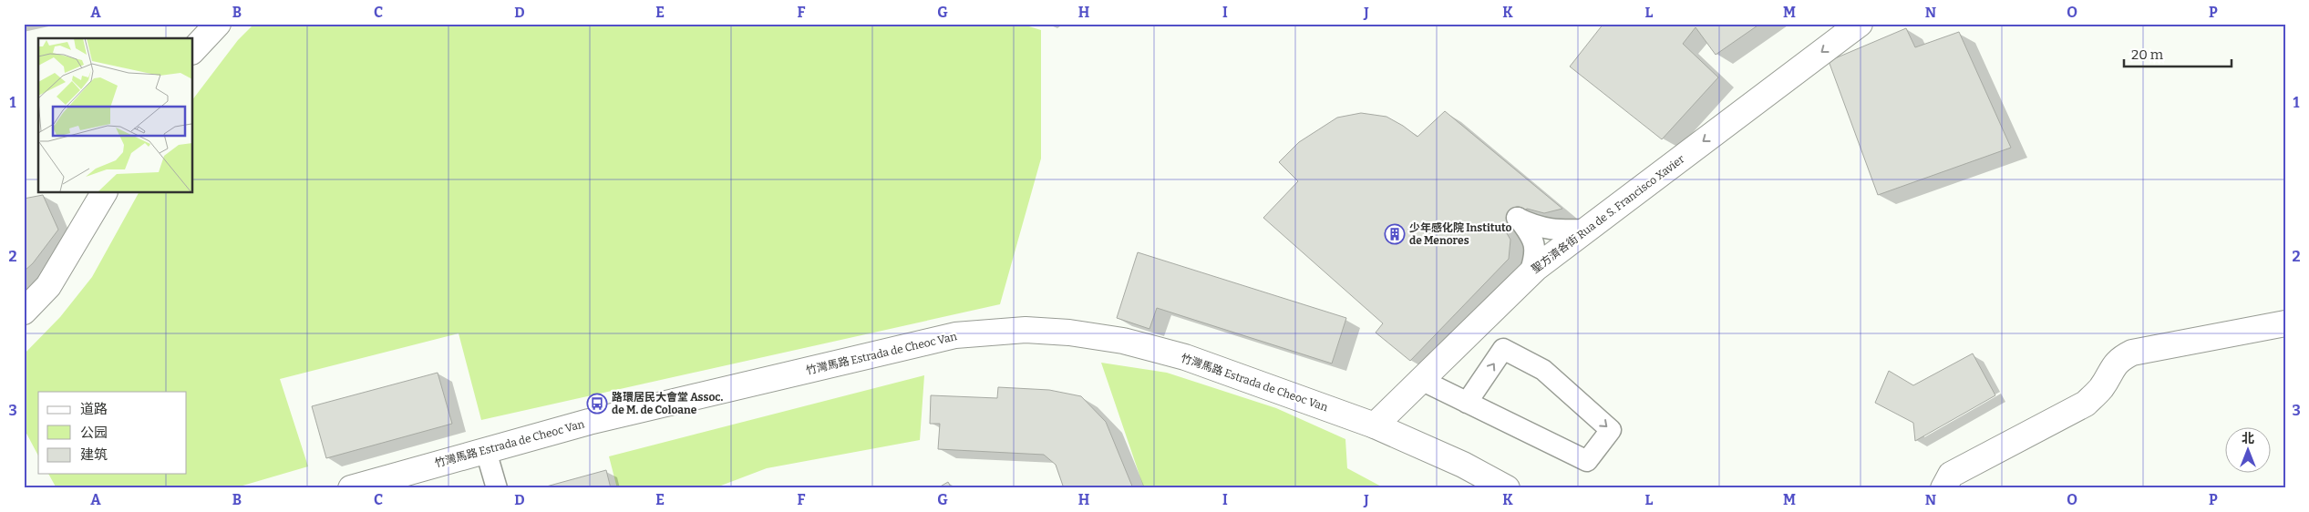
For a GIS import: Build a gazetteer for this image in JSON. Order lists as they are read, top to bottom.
{
  "streets": {
    "main road": ["聖方濟各街 Rua de S. Francisco Xavier", "竹灣馬路 Estrada de Cheoc Van"]
  },
  "crossings": [
    ["聖方濟各街 Rua de S. Francisco Xavier", "竹灣馬路 Estrada de Cheoc Van"]
  ],
  "one_way": ["聖方濟各街 Rua de S. Francisco Xavier"],
  "places": {
    "building": ["少年感化院 Instituto de Menores"],
    "bus stop": ["路環居民大會堂 Assoc. de M. de Coloane"]
  },
  "legend": ["道路", "公园", "建筑"],
  "scale_bar": "20 m",
  "north": "top",
  "grid": {
    "columns": [
      "A",
      "B",
      "C",
      "D",
      "E",
      "F",
      "G",
      "H",
      "I",
      "J",
      "K",
      "L",
      "M",
      "N",
      "O",
      "P"
    ],
    "rows": ["1", "2", "3"]
  }
}
